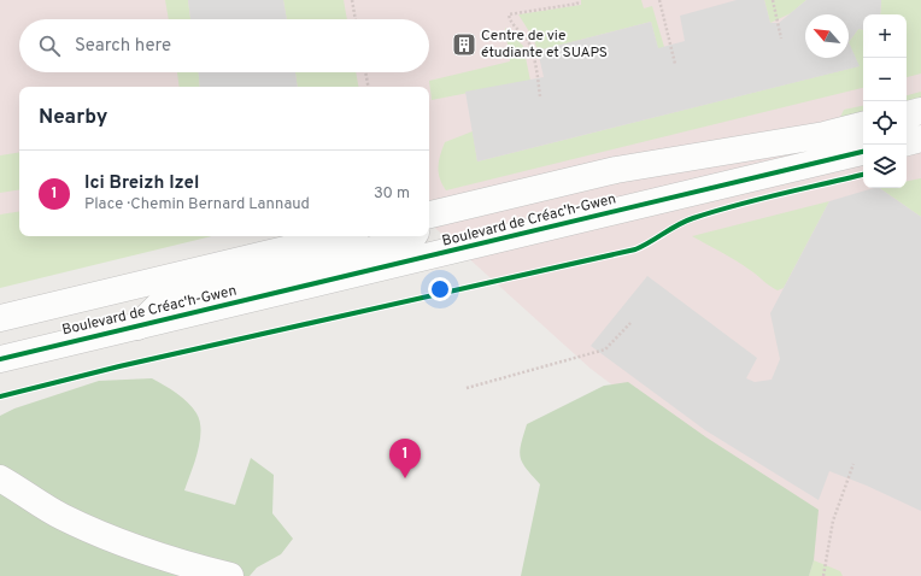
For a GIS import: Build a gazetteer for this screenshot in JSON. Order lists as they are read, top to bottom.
{
  "streets": {
    "street": ["Boulevard de Créac'h-Gwen"]
  },
  "places": {
    "building": ["Centre de vie étudiante et SUAPS"]
  },
  "north": "top left",
  "page": {
    "map_buttons": ["+", "−"],
    "search": "Search here",
    "heading": "Nearby",
    "list": [
      {
        "mark": "1",
        "name": "Ici Breizh Izel",
        "note": "Place · Chemin Bernard Lannaud",
        "value": "30 m"
      }
    ],
    "pins": "1"
  }
}
